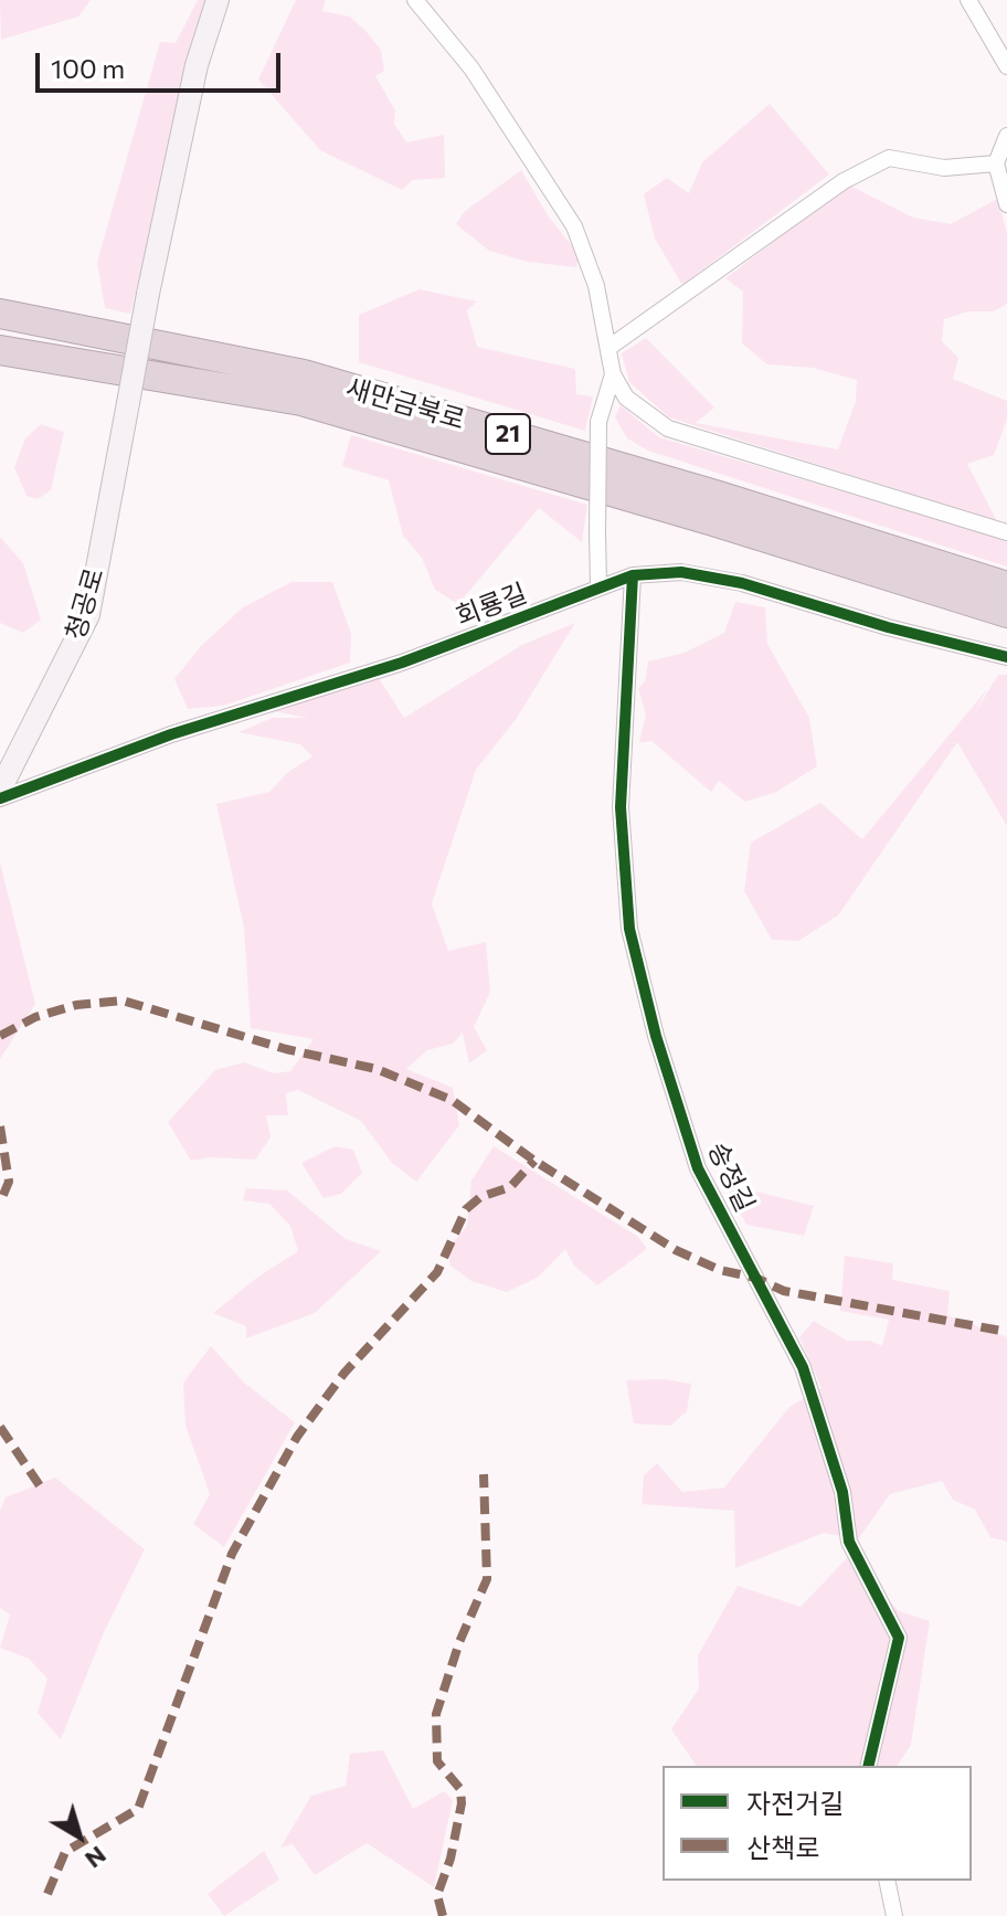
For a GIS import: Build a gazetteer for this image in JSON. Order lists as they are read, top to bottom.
{
  "streets": {
    "highway": ["새만금북로", "21"],
    "street": ["청공로", "회룡길", "송정길"]
  },
  "crossings": [
    ["회룡길", "송정길"]
  ],
  "legend": ["자전거길", "산책로"],
  "scale_bar": "100 m",
  "north": "bottom right"
}
